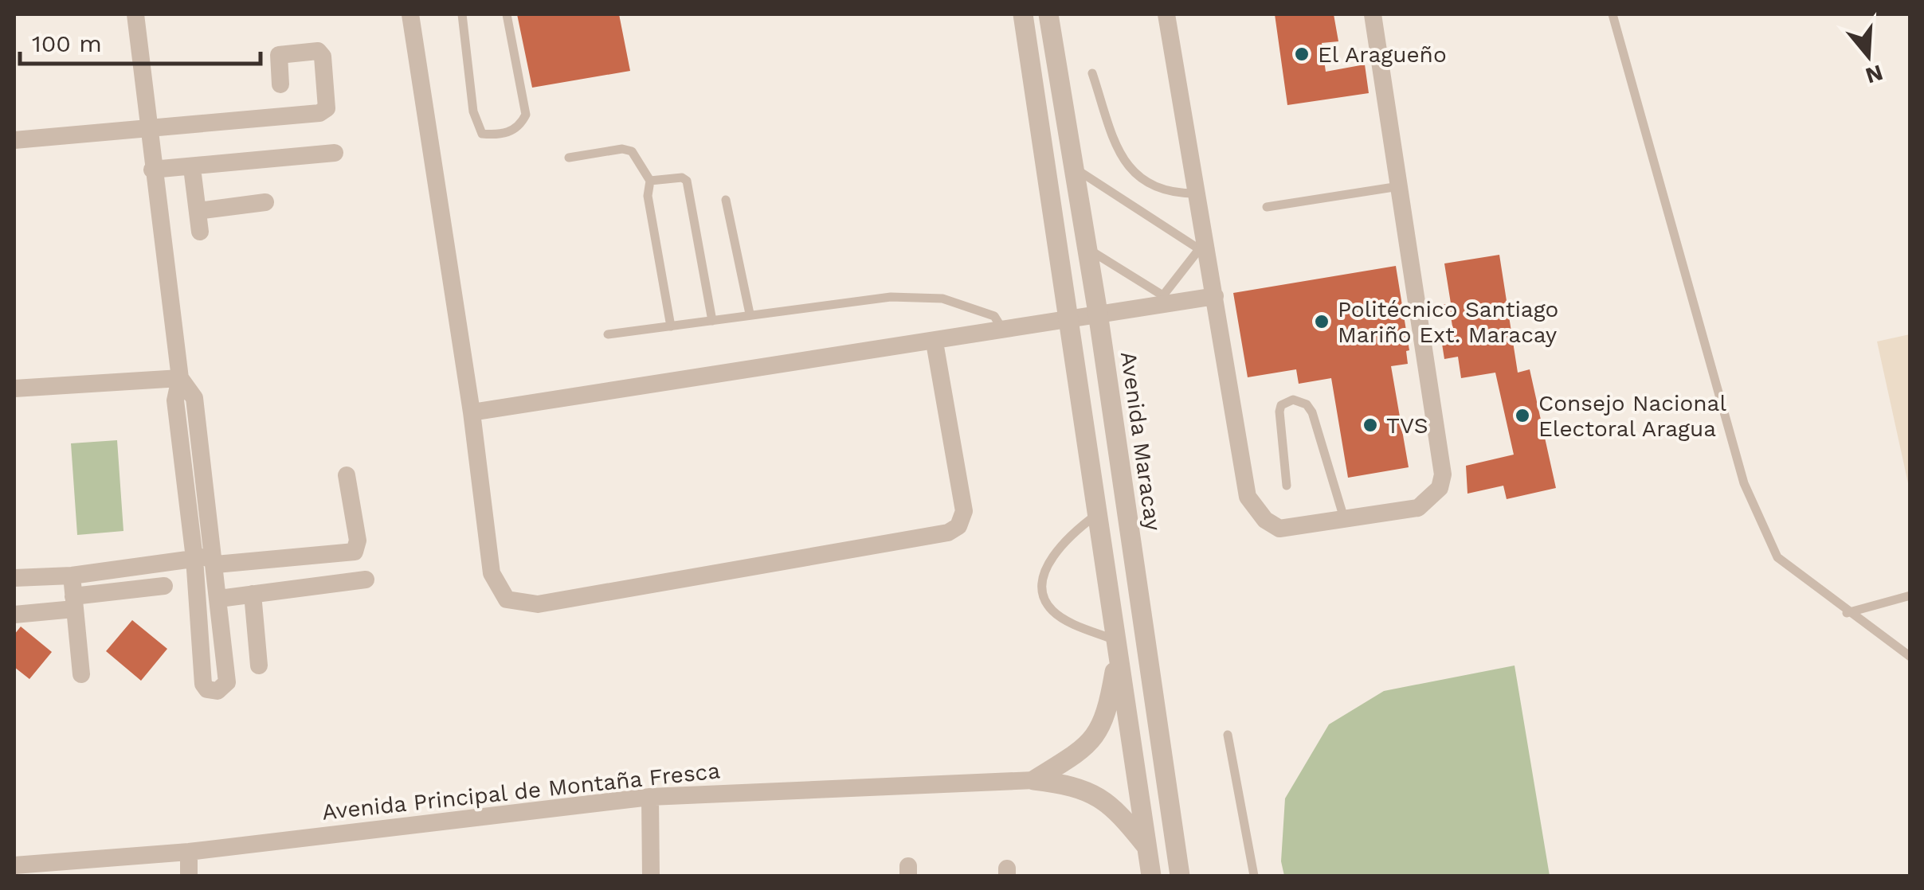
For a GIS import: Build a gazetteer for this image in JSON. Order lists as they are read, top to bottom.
{
  "streets": {
    "street": ["Avenida Maracay", "Avenida Principal de Montaña Fresca"]
  },
  "places": [
    "El Aragueño",
    "Politécnico Santiago Mariño Ext. Maracay",
    "Consejo Nacional Electoral Aragua",
    "TVS"
  ],
  "scale_bar": "100 m",
  "north": "bottom"
}
